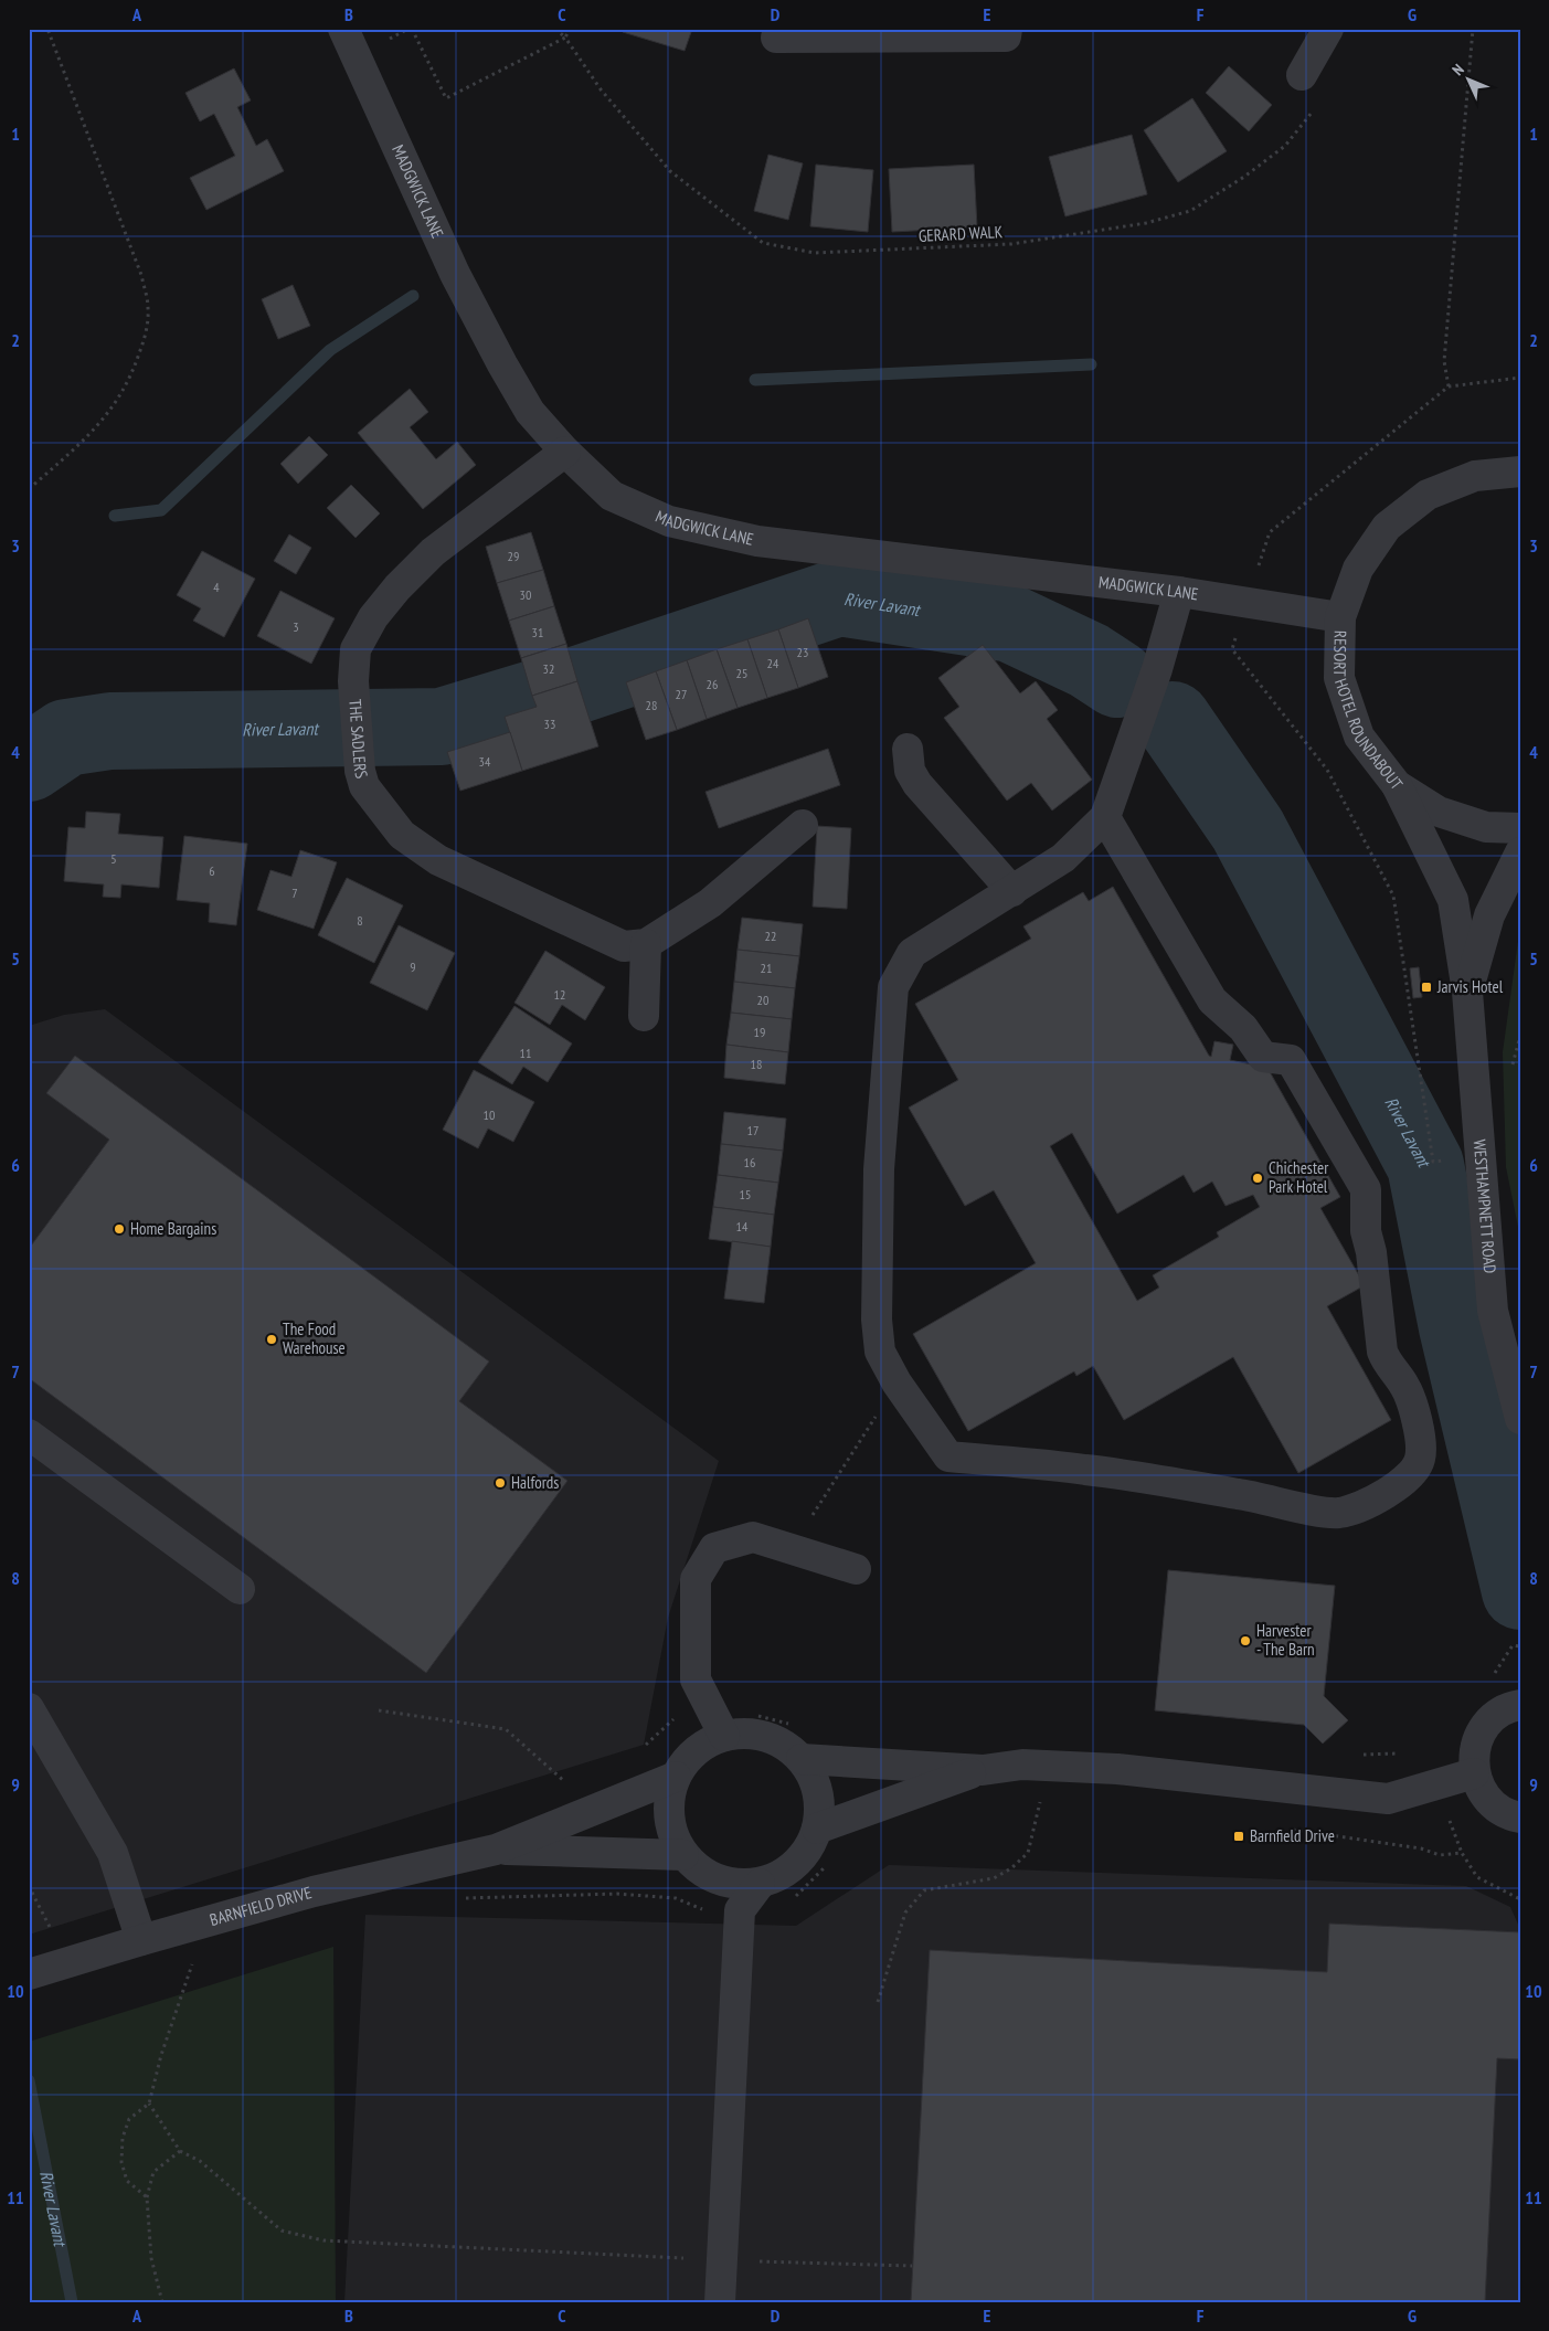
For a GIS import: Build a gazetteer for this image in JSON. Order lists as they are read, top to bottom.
{
  "streets": {
    "street": [
      "MADGWICK LANE",
      "RESORT HOTEL ROUNDABOUT",
      "THE SADLERS",
      "WESTHAMPNETT ROAD",
      "BARNFIELD DRIVE"
    ],
    "path": ["GERARD WALK"]
  },
  "crossings": [
    ["MADGWICK LANE", "RESORT HOTEL ROUNDABOUT"],
    ["MADGWICK LANE", "THE SADLERS"],
    ["RESORT HOTEL ROUNDABOUT", "WESTHAMPNETT ROAD"]
  ],
  "water": ["River Lavant"],
  "places": {
    "transit": ["Jarvis Hotel", "Barnfield Drive"],
    "other": [
      "Chichester Park Hotel",
      "Home Bargains",
      "The Food Warehouse",
      "Halfords",
      "Harvester - The Barn"
    ]
  },
  "house_numbers": [
    "29",
    "4",
    "30",
    "3",
    "31",
    "23",
    "24",
    "32",
    "25",
    "26",
    "27",
    "28",
    "33",
    "34",
    "5",
    "6",
    "7",
    "8",
    "22",
    "9",
    "21",
    "12",
    "20",
    "19",
    "11",
    "18",
    "10",
    "17",
    "16",
    "15",
    "14"
  ],
  "north": "top left",
  "grid": {
    "columns": [
      "A",
      "B",
      "C",
      "D",
      "E",
      "F",
      "G"
    ],
    "rows": [
      "1",
      "2",
      "3",
      "4",
      "5",
      "6",
      "7",
      "8",
      "9",
      "10",
      "11"
    ]
  }
}
